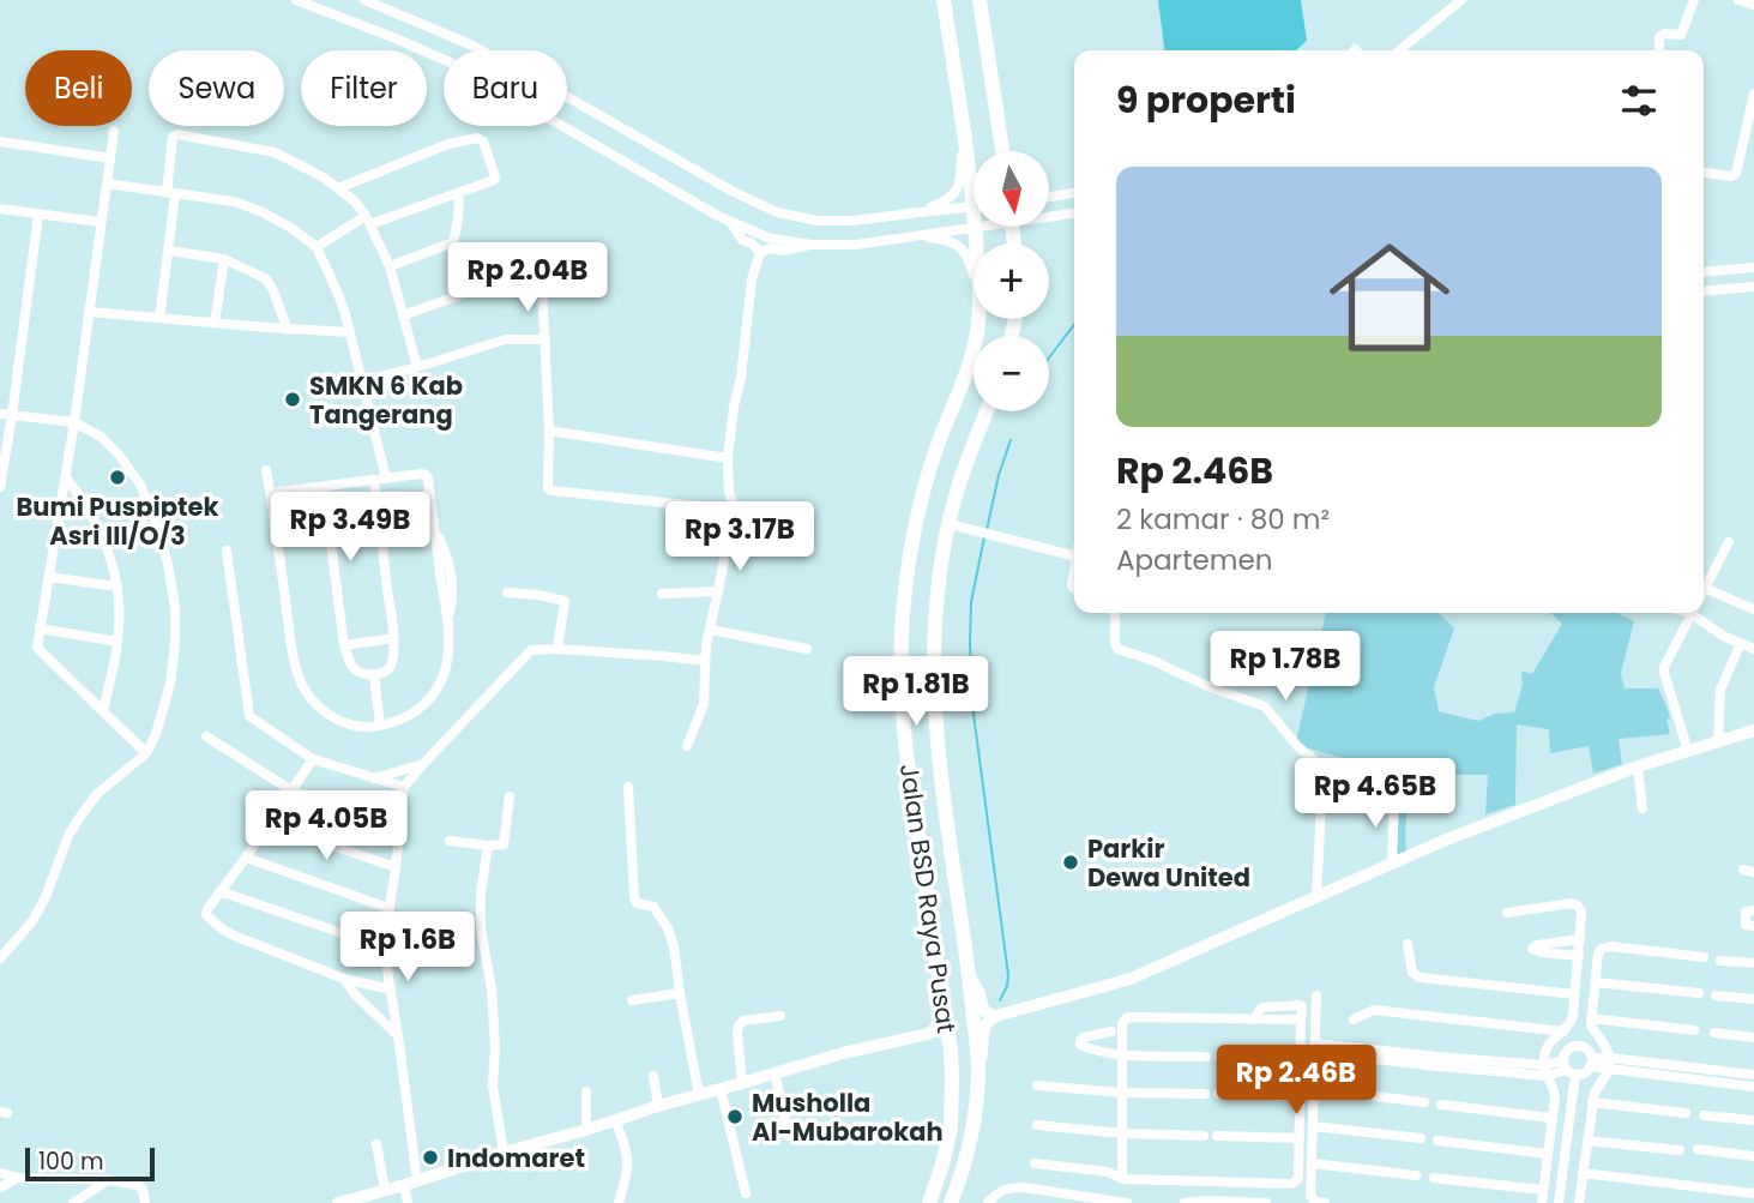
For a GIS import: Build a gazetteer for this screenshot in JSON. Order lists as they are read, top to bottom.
{
  "streets": {
    "main road": ["Jalan BSD Raya Pusat"]
  },
  "places": [
    "SMKN 6 Kab Tangerang",
    "Bumi Puspiptek Asri III/O/3",
    "Parkir Dewa United",
    "Musholla Al-Mubarokah",
    "Indomaret"
  ],
  "scale_bar": "100 m",
  "north": "bottom",
  "page": {
    "chip": [
      "Beli",
      "Sewa",
      "Filter",
      "Baru"
    ],
    "heading": "9 properti",
    "map_buttons": ["+", "−"],
    "list": [
      {
        "name": "Rp 2.46B",
        "note": "2 kamar · 80 m² · Apartemen"
      }
    ],
    "price": [
      "Rp 2.04B",
      "Rp 3.49B",
      "Rp 3.17B",
      "Rp 1.78B",
      "Rp 1.81B",
      "Rp 4.65B",
      "Rp 4.05B",
      "Rp 1.6B",
      "Rp 2.46B"
    ],
    "scale": "100 m"
  }
}
